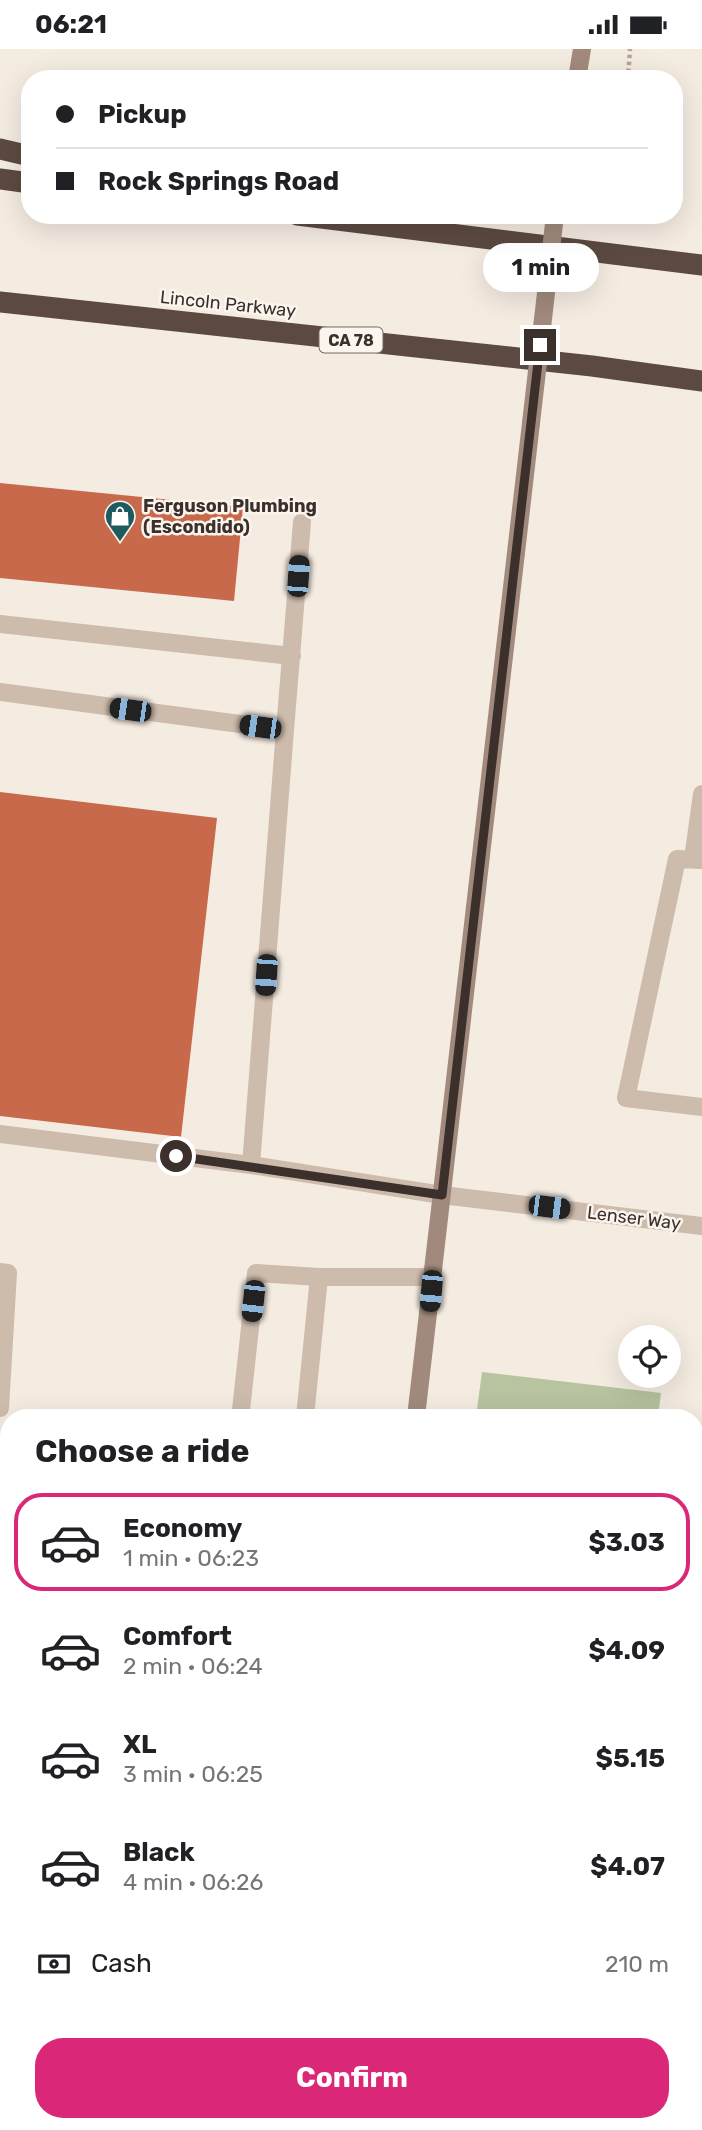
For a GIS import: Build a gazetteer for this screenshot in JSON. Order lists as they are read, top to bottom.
{
  "streets": {
    "highway": ["Lincoln Parkway", "CA 78"],
    "street": ["Lenser Way"]
  },
  "places": {
    "shop": ["Ferguson Plumbing (Escondido)"]
  },
  "page": {
    "status": "06:21",
    "banner": ["Pickup", "Rock Springs Road"],
    "bubble": "1 min",
    "heading": "Choose a ride",
    "list": [
      {
        "name": "Economy",
        "note": "1 min · 06:23",
        "value": "$3.03"
      },
      {
        "name": "Comfort",
        "note": "2 min · 06:24",
        "value": "$4.09"
      },
      {
        "name": "XL",
        "note": "3 min · 06:25",
        "value": "$5.15"
      },
      {
        "name": "Black",
        "note": "4 min · 06:26",
        "value": "$4.07"
      }
    ],
    "pay": ["Cash", "210 m"],
    "buttons": "Confirm"
  }
}
